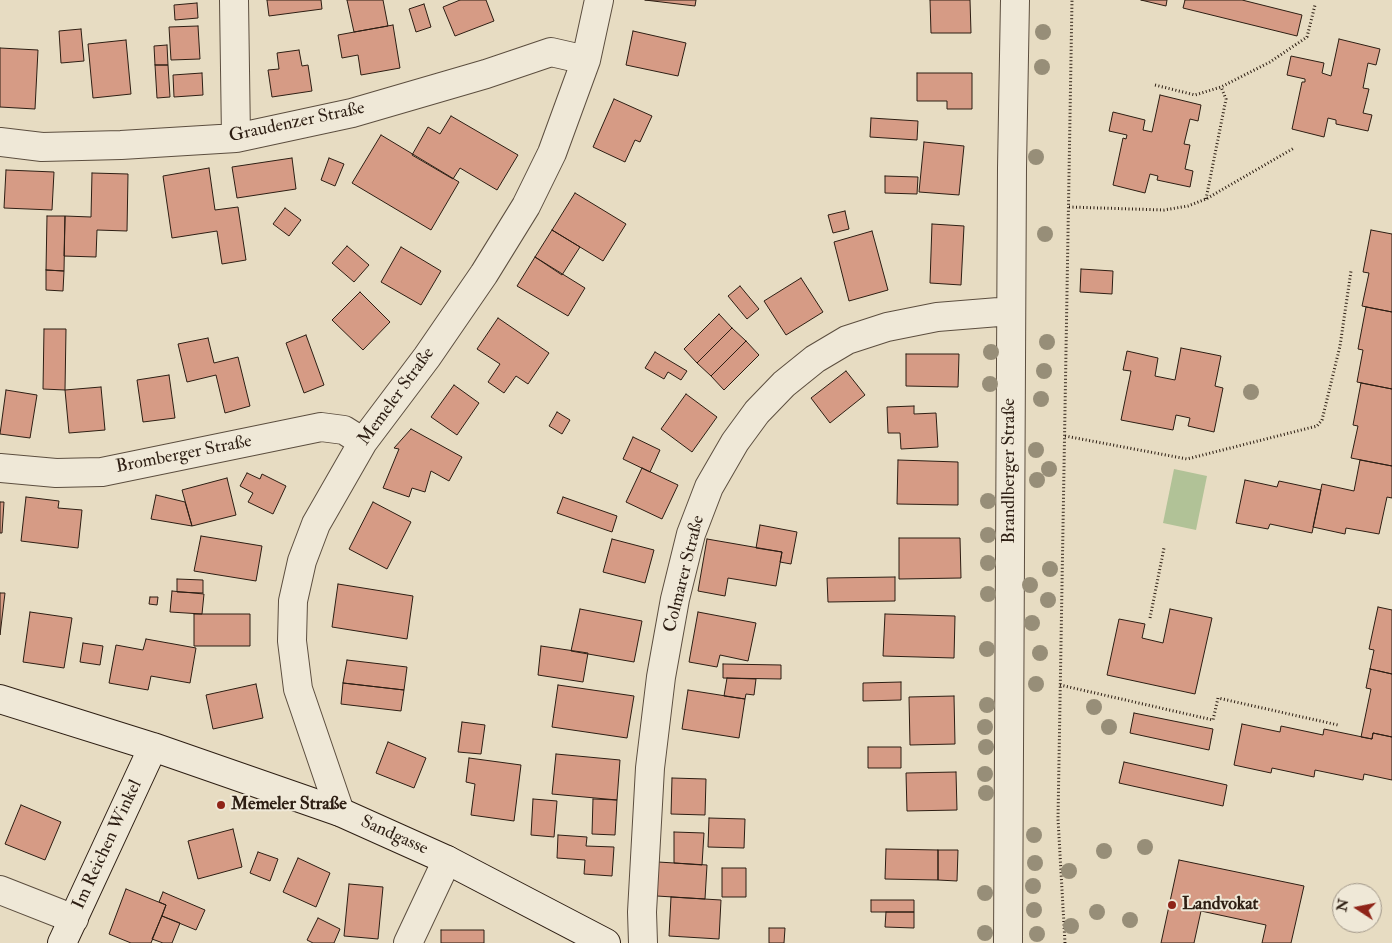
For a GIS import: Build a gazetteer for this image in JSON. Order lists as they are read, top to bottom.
{
  "streets": {
    "street": [
      "Graudenzer Straße",
      "Memeler Straße",
      "Bromberger Straße",
      "Brandlberger Straße",
      "Colmarer Straße",
      "Sandgasse",
      "Im Reichen Winkel"
    ]
  },
  "crossings": [
    ["Graudenzer Straße", "Memeler Straße"],
    ["Memeler Straße", "Bromberger Straße"],
    ["Memeler Straße", "Sandgasse"],
    ["Brandlberger Straße", "Colmarer Straße"],
    ["Sandgasse", "Im Reichen Winkel"]
  ],
  "places": ["Memeler Straße", "Landvokat"],
  "north": "left"
}
